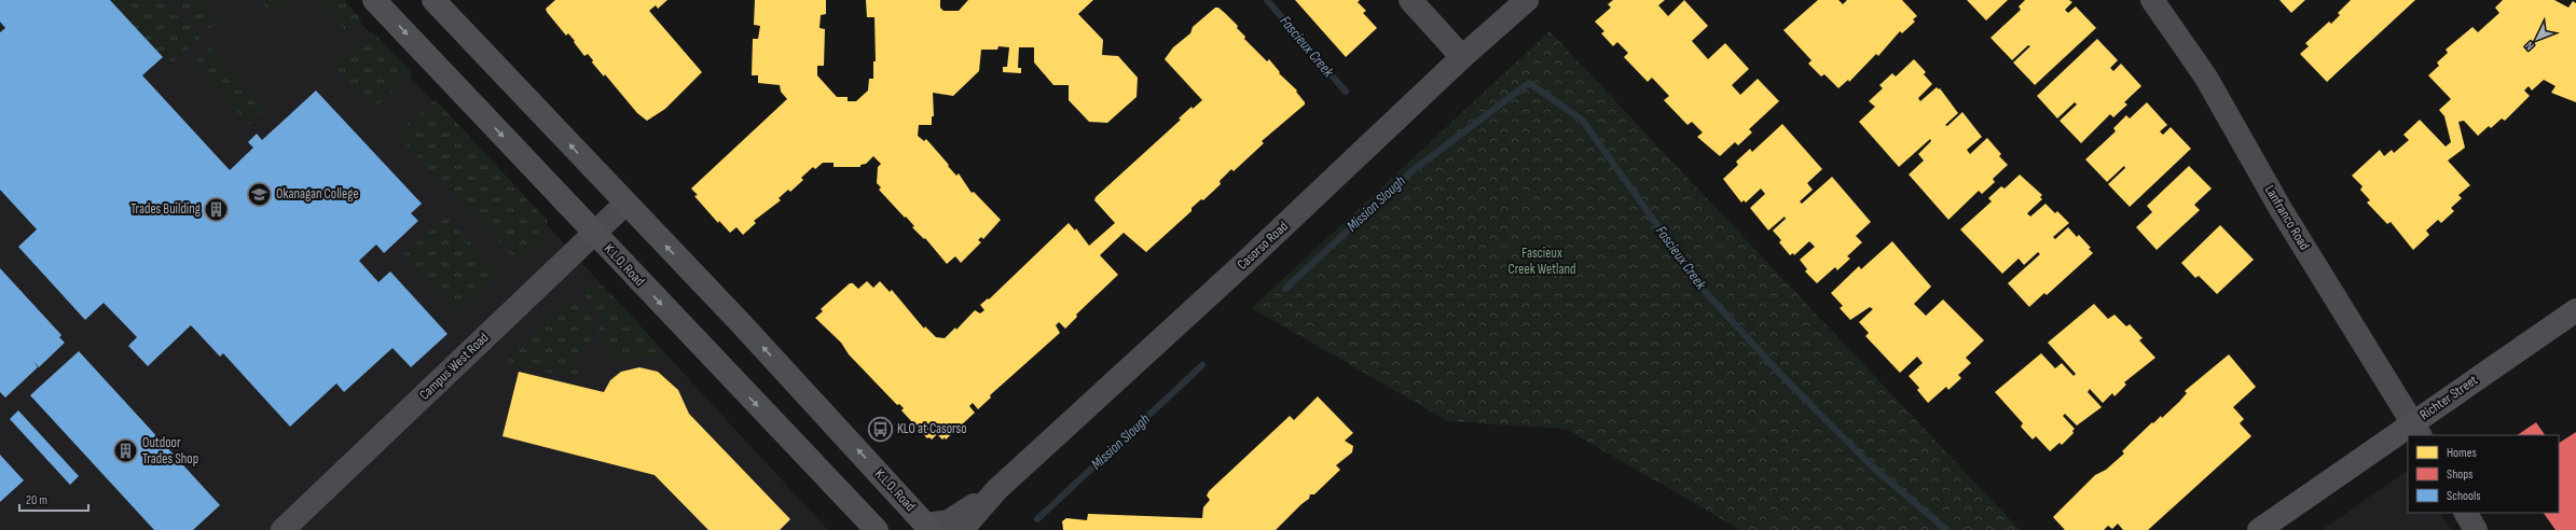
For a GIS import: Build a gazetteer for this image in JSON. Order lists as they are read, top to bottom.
{
  "streets": {
    "main road": ["K.L.O. Road", "Richter Street"],
    "street": ["Lanfranco Road", "Casorso Road", "Campus West Road"]
  },
  "crossings": [
    ["Lanfranco Road", "Richter Street"],
    ["Casorso Road", "K.L.O. Road"],
    ["K.L.O. Road", "Campus West Road"]
  ],
  "water": ["Fascieux Creek", "Mission Slough"],
  "parks": ["Fascieux Creek Wetland"],
  "places": {
    "school or university": ["Okanagan College"],
    "building": ["Trades Building", "Outdoor Trades Shop"],
    "bus stop": ["KLO at Casorso"]
  },
  "legend": ["Homes", "Shops", "Schools"],
  "scale_bar": "20 m",
  "north": "bottom left"
}
